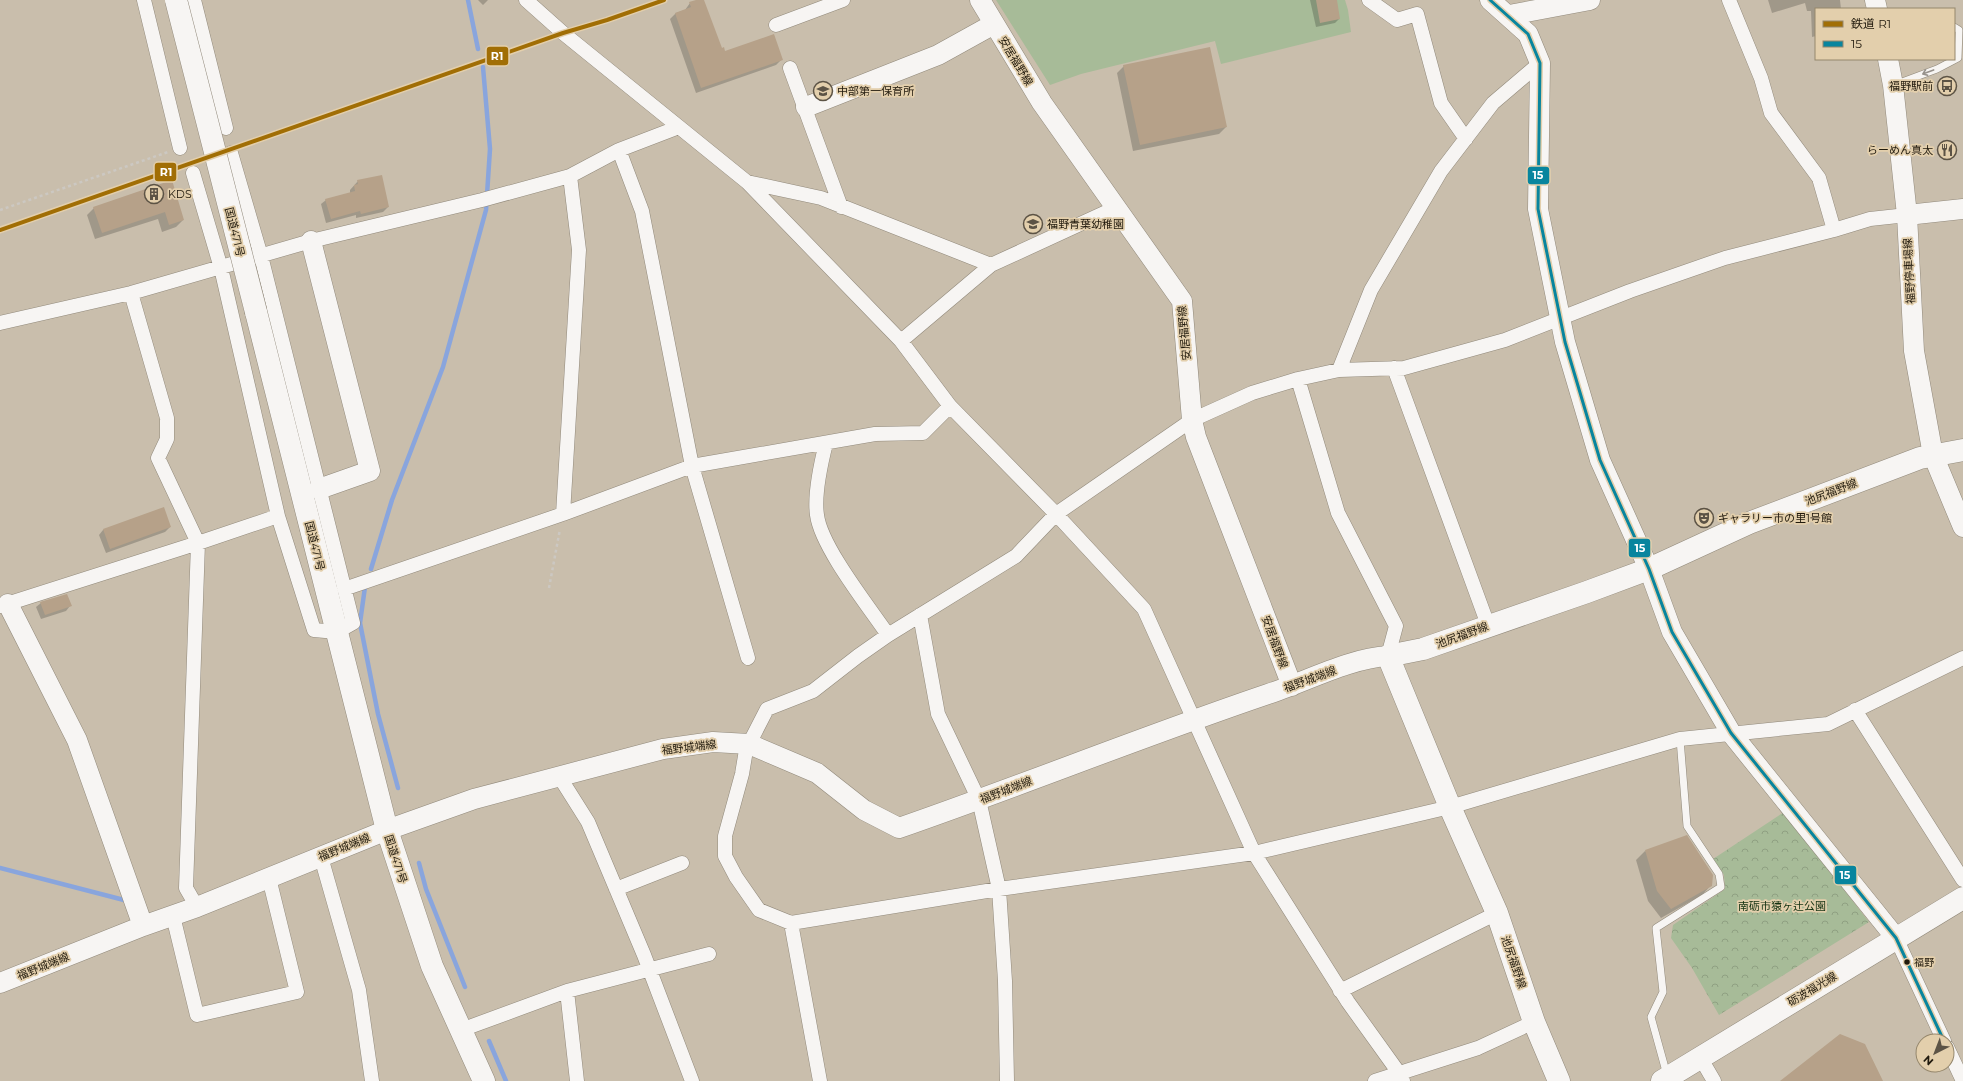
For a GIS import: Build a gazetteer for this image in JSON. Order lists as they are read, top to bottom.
{
  "streets": {
    "main road": [
      "安居福野線",
      "国道471号",
      "福野停車場線",
      "池尻福野線",
      "福野城端線",
      "砺波福光線"
    ]
  },
  "crossings": [
    ["安居福野線", "福野城端線"],
    ["国道471号", "福野城端線"],
    ["福野停車場線", "池尻福野線"],
    ["池尻福野線", "福野城端線"]
  ],
  "parks": ["南砺市猿ヶ辻公園"],
  "places": {
    "bus stop": ["福野駅前"],
    "school or university": ["中部第一保育所", "福野青葉幼稚園"],
    "restaurant": ["らーめん真太"],
    "building": ["KDS"],
    "theatre": ["ギャラリー市の里1号館"],
    "other": ["福野"]
  },
  "lines": ["rail line R1", "transit line 15"],
  "legend": ["鉄道 R1", "15"],
  "north": "bottom left"
}
